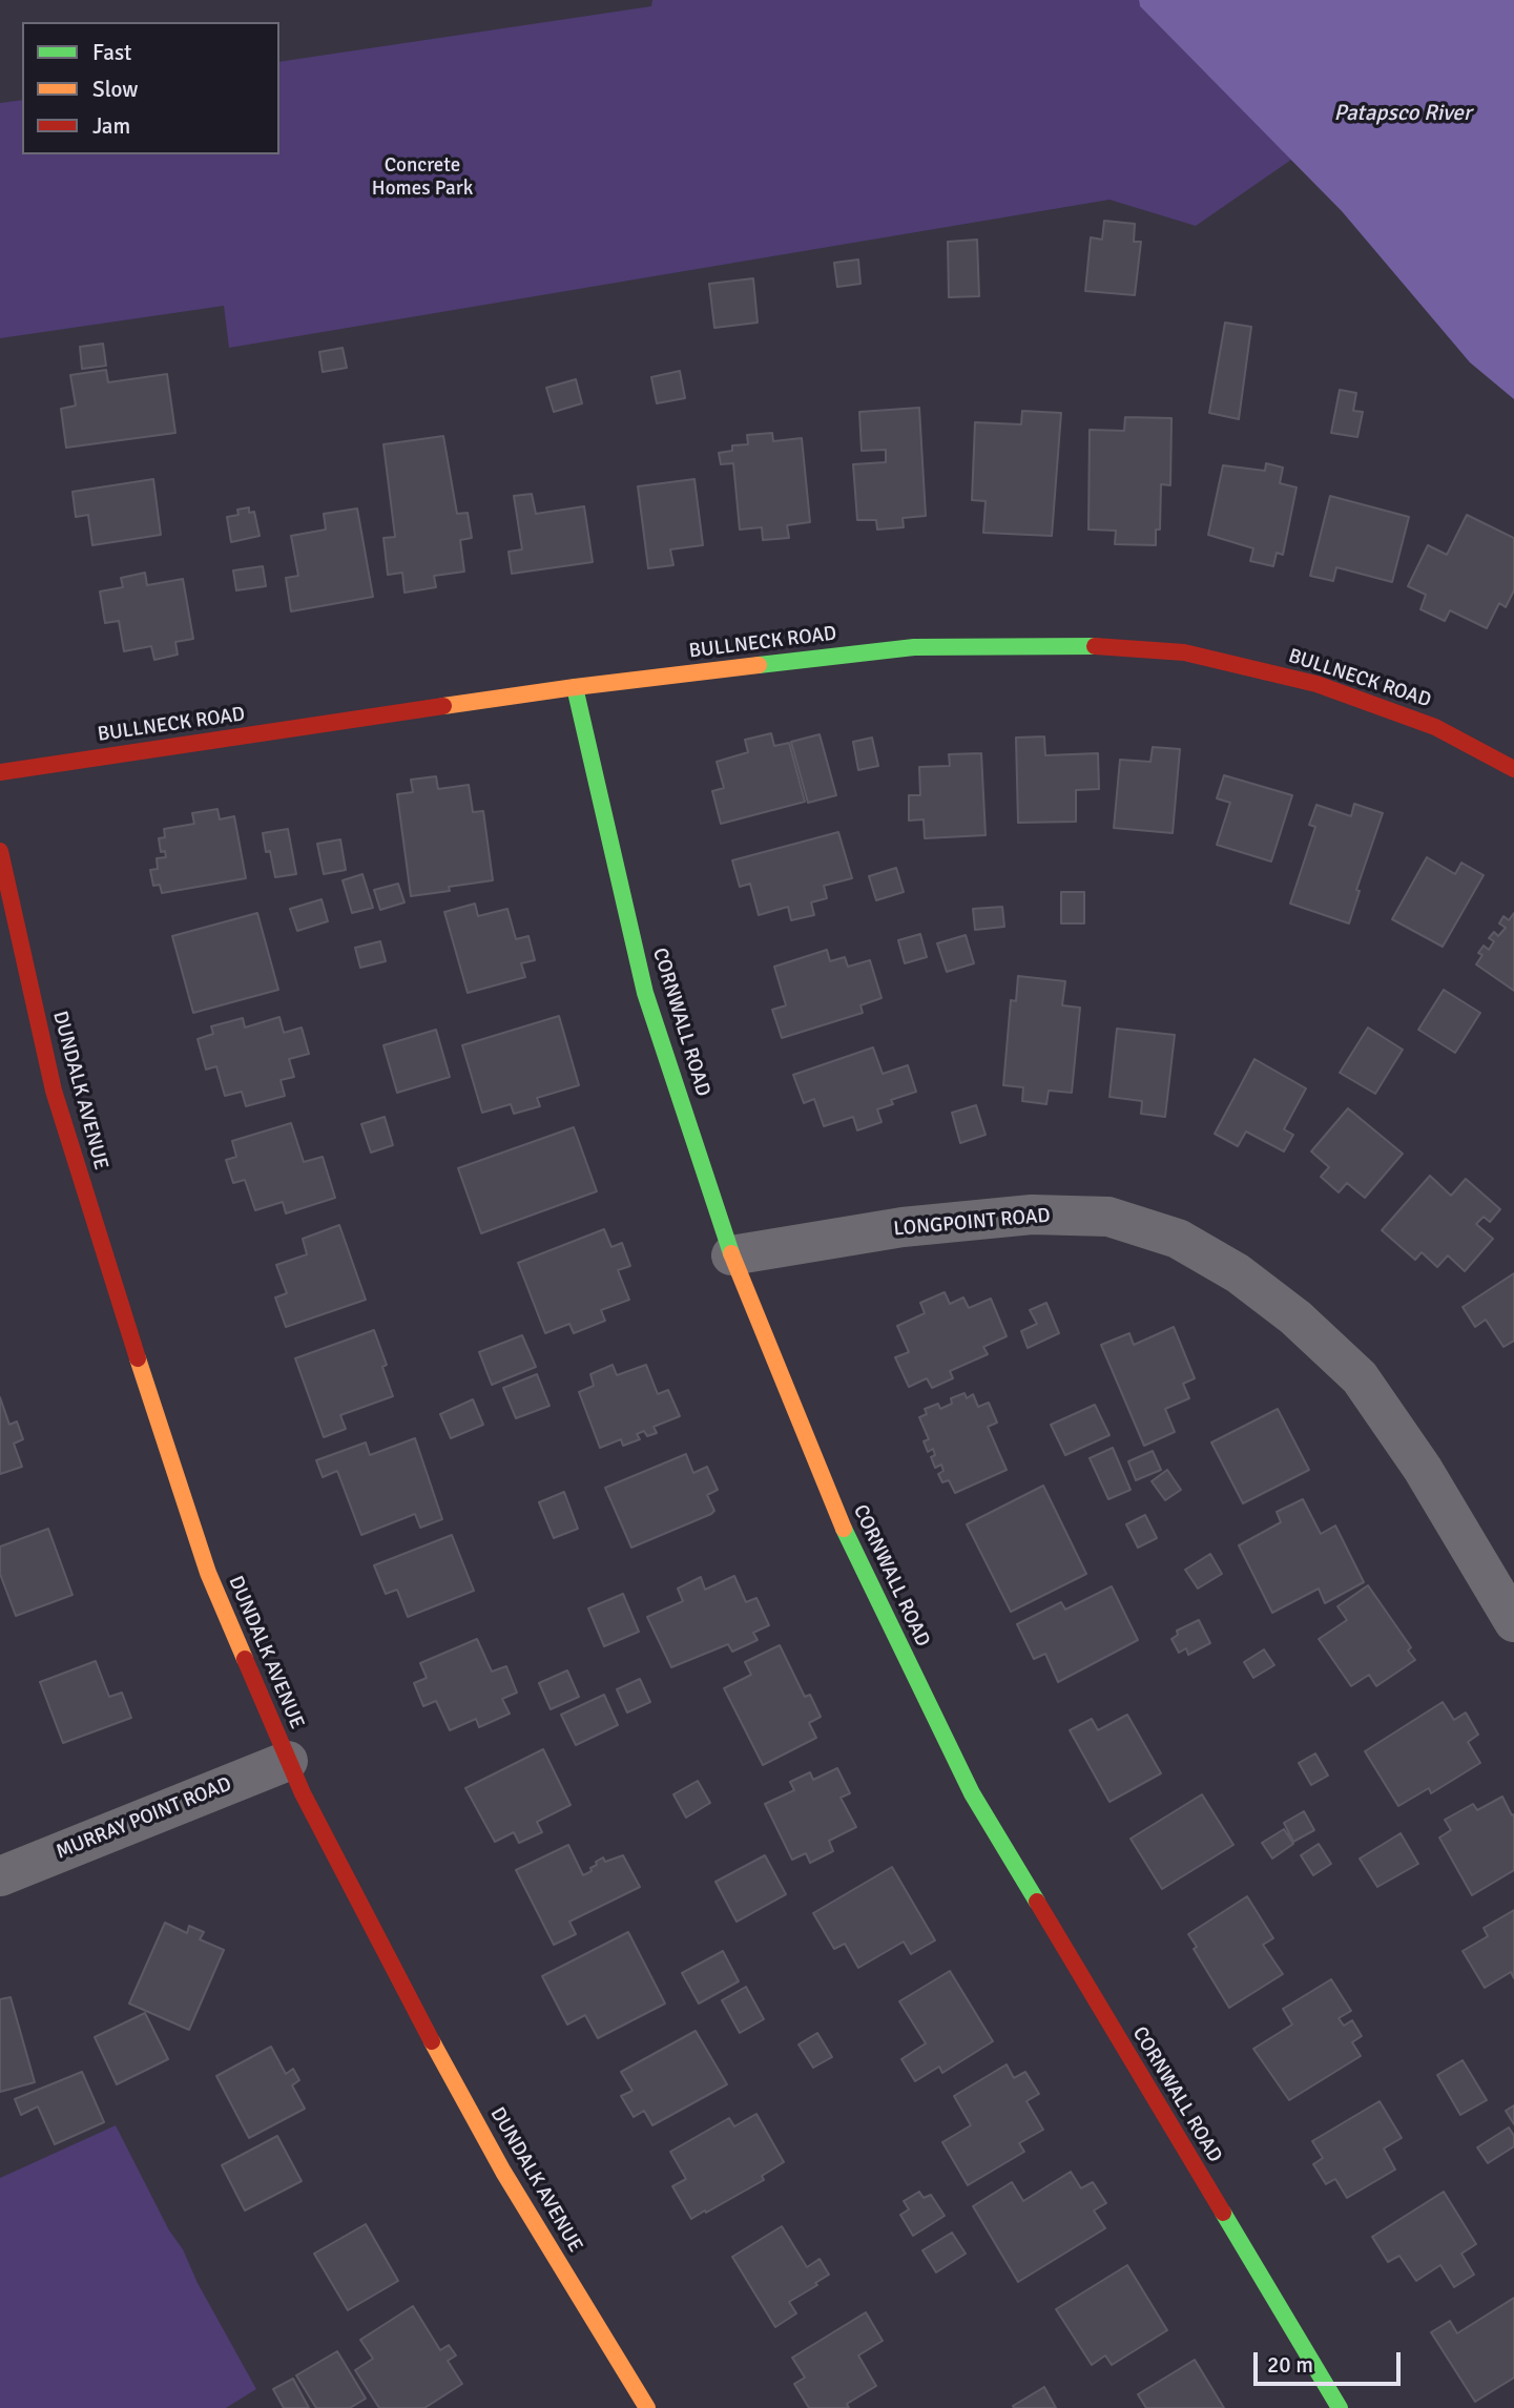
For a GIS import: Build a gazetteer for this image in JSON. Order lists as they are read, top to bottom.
{
  "streets": {
    "street": [
      "BULLNECK ROAD",
      "CORNWALL ROAD",
      "DUNDALK AVENUE",
      "LONGPOINT ROAD",
      "MURRAY POINT ROAD"
    ]
  },
  "crossings": [
    ["BULLNECK ROAD", "CORNWALL ROAD"],
    ["CORNWALL ROAD", "LONGPOINT ROAD"],
    ["DUNDALK AVENUE", "MURRAY POINT ROAD"]
  ],
  "water": ["Patapsco River"],
  "parks": ["Concrete Homes Park"],
  "legend": ["Fast", "Slow", "Jam"],
  "scale_bar": "20 m"
}
